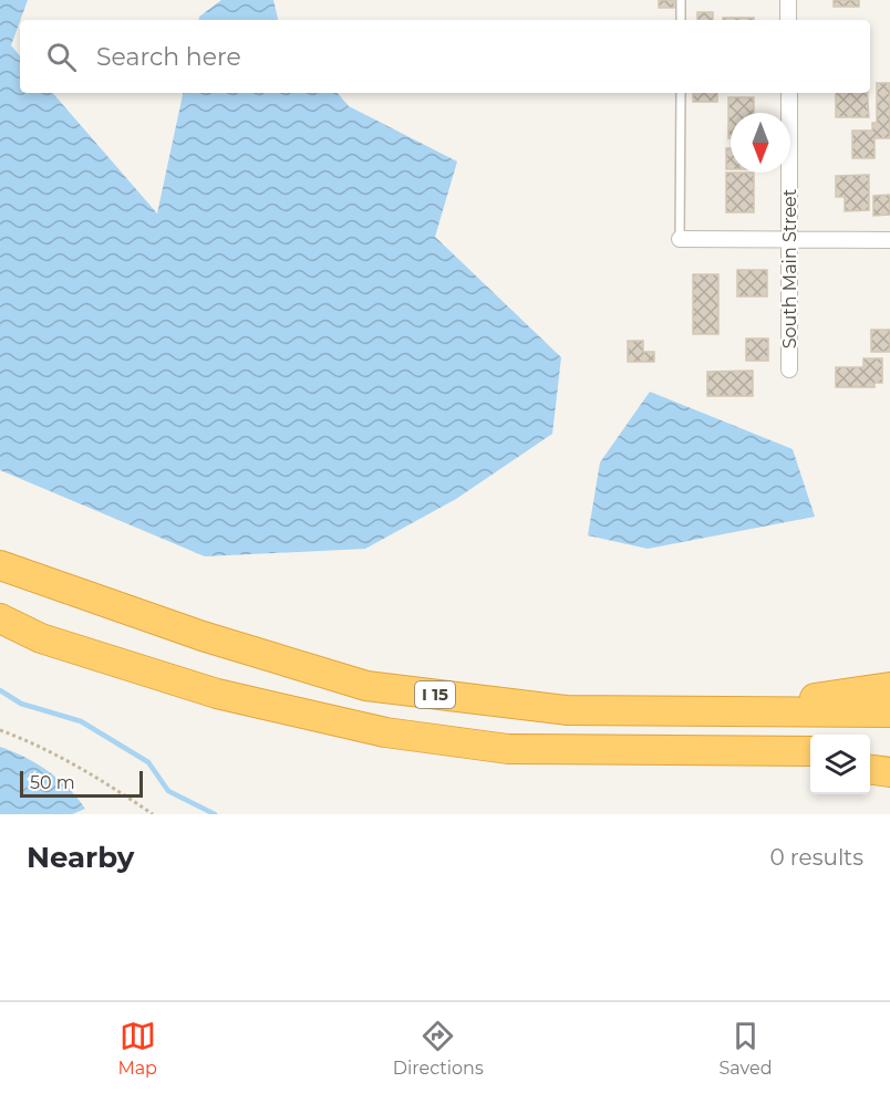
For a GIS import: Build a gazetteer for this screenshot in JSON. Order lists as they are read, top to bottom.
{
  "streets": {
    "highway": ["I 15"],
    "street": ["South Main Street"]
  },
  "scale_bar": "50 m",
  "north": "bottom",
  "page": {
    "search": "Search here",
    "scale": "50 m",
    "heading": ["Nearby", "0 results"],
    "nav": ["Map", "Directions", "Saved"]
  }
}
